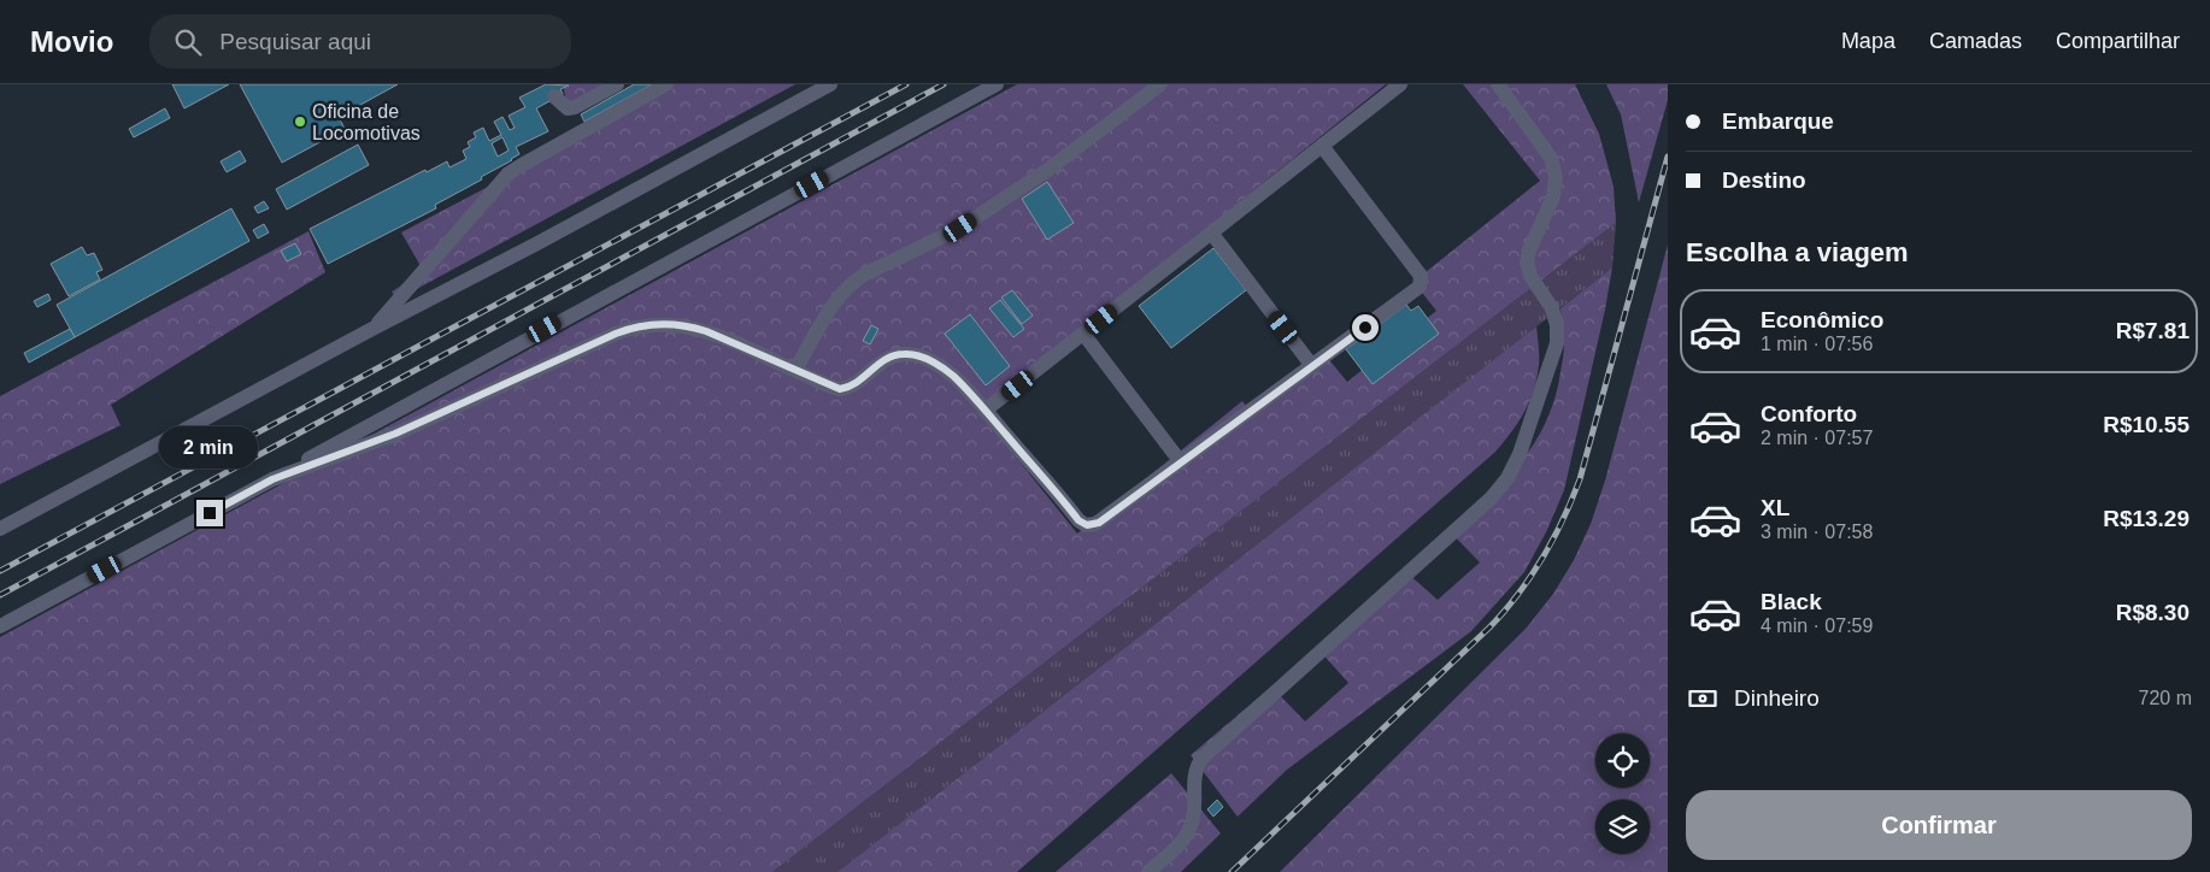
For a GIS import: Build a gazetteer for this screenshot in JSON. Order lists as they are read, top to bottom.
{
  "places": ["Oficina de Locomotivas"],
  "page": {
    "header": "Movio",
    "search": "Pesquisar aqui",
    "nav": ["Mapa", "Camadas", "Compartilhar"],
    "banner": ["Embarque", "Destino"],
    "heading": "Escolha a viagem",
    "list": [
      {
        "name": "Econômico",
        "note": "1 min · 07:56",
        "value": "R$7.81"
      },
      {
        "name": "Conforto",
        "note": "2 min · 07:57",
        "value": "R$10.55"
      },
      {
        "name": "XL",
        "note": "3 min · 07:58",
        "value": "R$13.29"
      },
      {
        "name": "Black",
        "note": "4 min · 07:59",
        "value": "R$8.30"
      }
    ],
    "bubble": "2 min",
    "pay": ["Dinheiro", "720 m"],
    "buttons": "Confirmar"
  }
}
